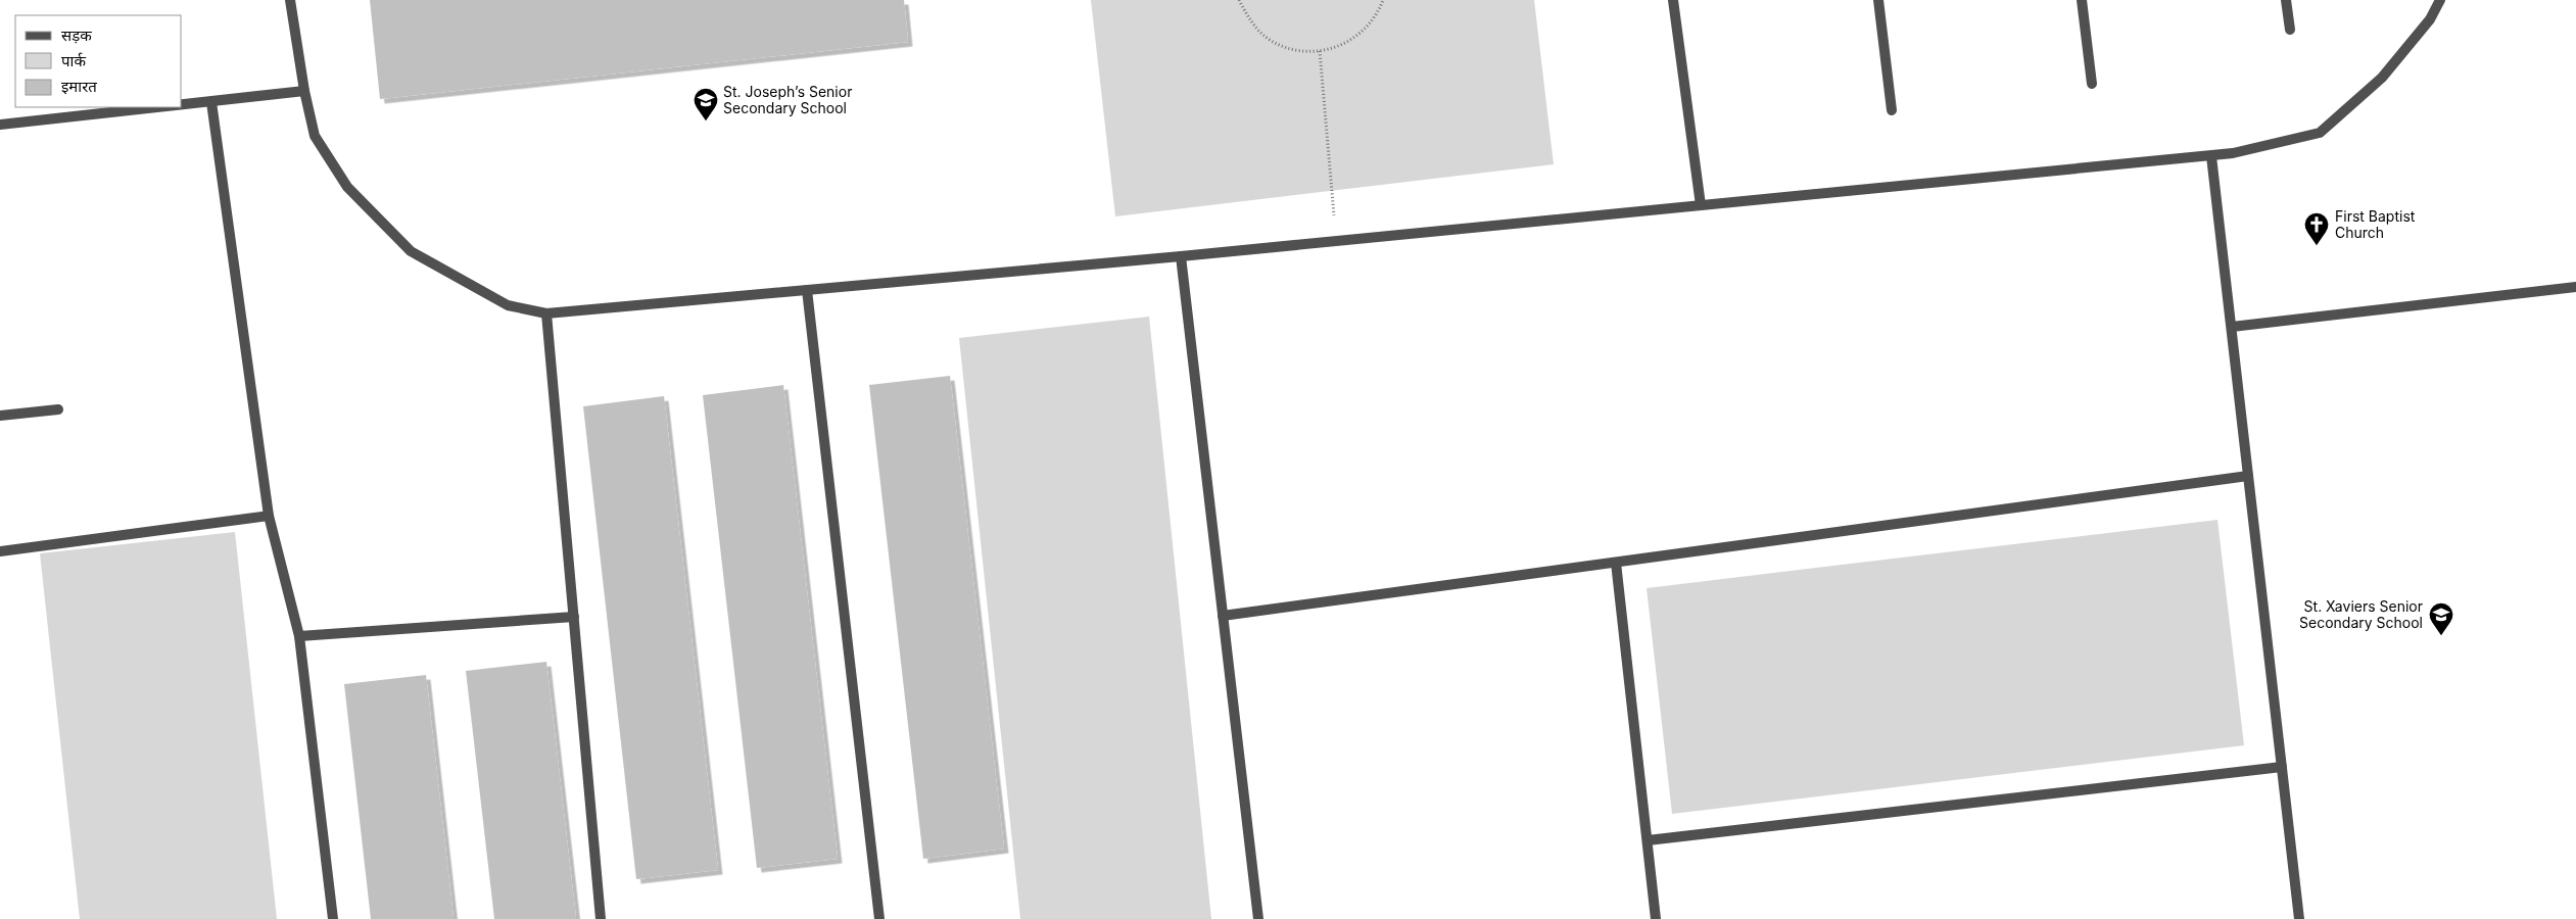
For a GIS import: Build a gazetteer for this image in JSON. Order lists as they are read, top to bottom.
{
  "places": {
    "school or university": ["St. Joseph’s Senior Secondary School", "St. Xaviers Senior Secondary School"],
    "church": ["First Baptist Church"]
  },
  "legend": ["सड़क", "पार्क", "इमारत"]
}
